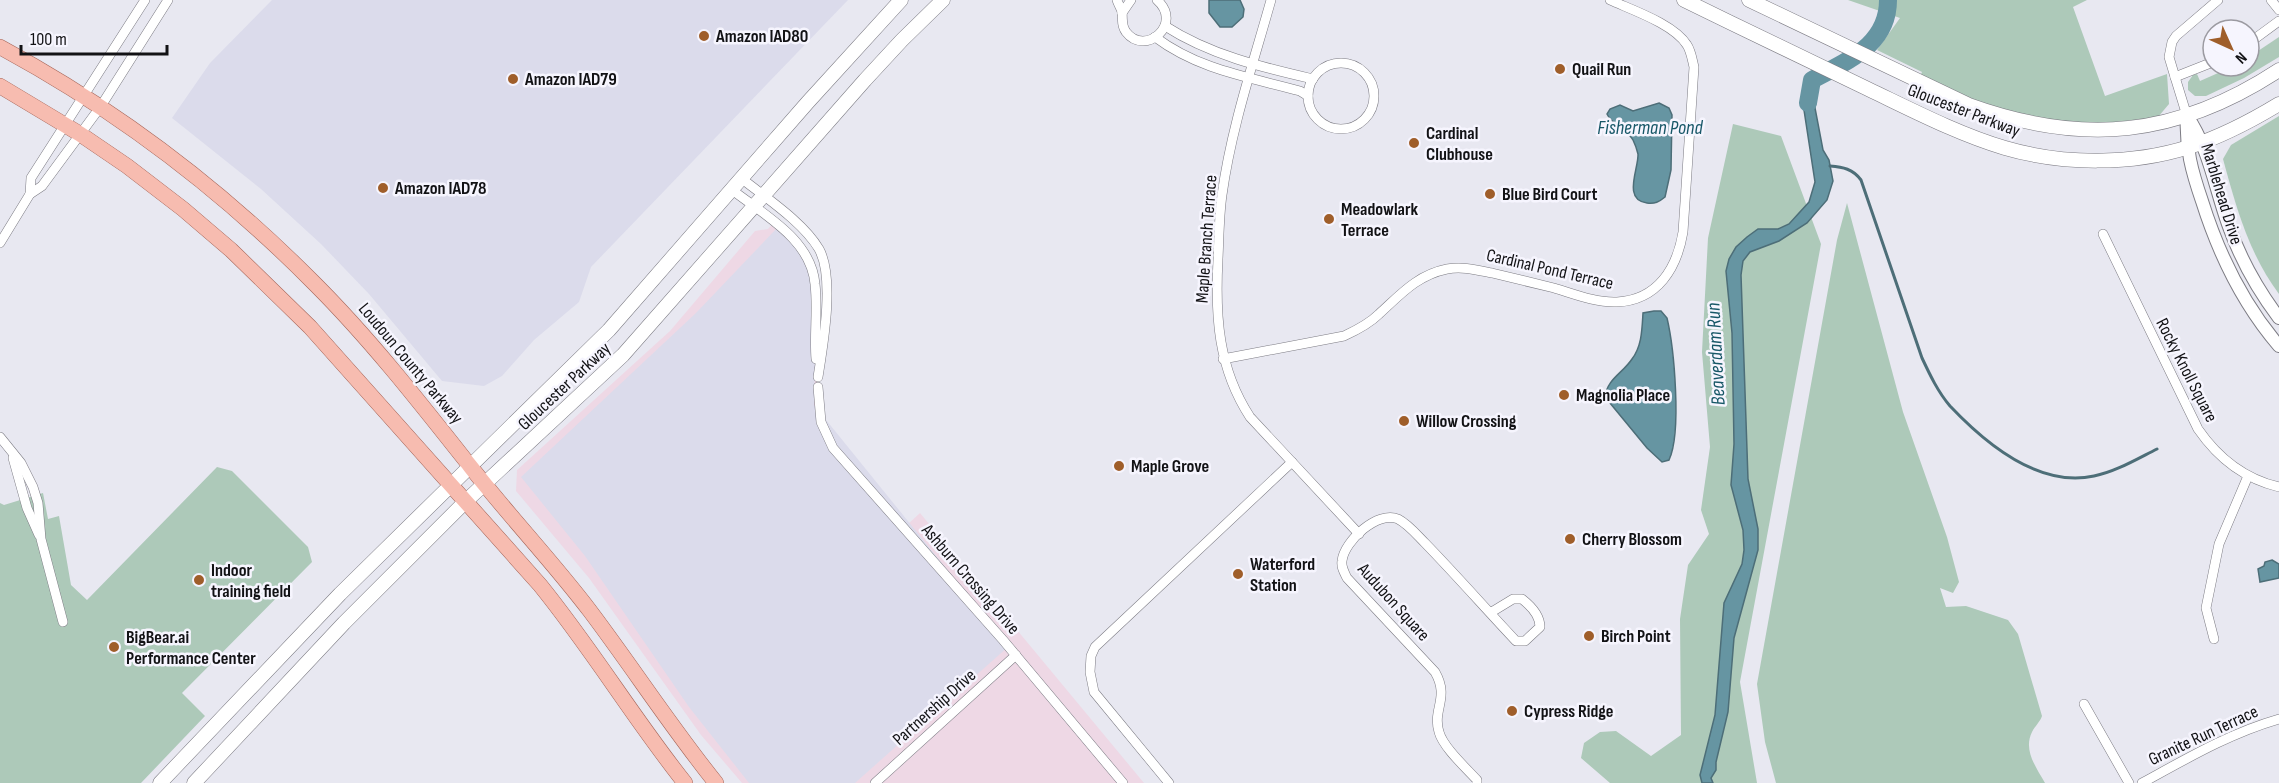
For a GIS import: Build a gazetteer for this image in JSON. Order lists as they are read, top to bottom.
{
  "streets": {
    "main road": ["Gloucester Parkway", "Loudoun County Parkway"],
    "street": [
      "Marblehead Drive",
      "Maple Branch Terrace",
      "Cardinal Pond Terrace",
      "Rocky Knoll Square",
      "Ashburn Crossing Drive",
      "Audubon Square",
      "Partnership Drive",
      "Granite Run Terrace"
    ]
  },
  "crossings": [
    ["Gloucester Parkway", "Marblehead Drive"],
    ["Gloucester Parkway", "Loudoun County Parkway"],
    ["Maple Branch Terrace", "Cardinal Pond Terrace"],
    ["Maple Branch Terrace", "Audubon Square"],
    ["Ashburn Crossing Drive", "Partnership Drive"]
  ],
  "water": ["Fisherman Pond", "Beaverdam Run"],
  "places": [
    "Amazon IAD80",
    "Quail Run",
    "Amazon IAD79",
    "Cardinal Clubhouse",
    "Amazon IAD78",
    "Blue Bird Court",
    "Meadowlark Terrace",
    "Magnolia Place",
    "Willow Crossing",
    "Maple Grove",
    "Cherry Blossom",
    "Waterford Station",
    "Indoor training field",
    "Birch Point",
    "BigBear.ai Performance Center",
    "Cypress Ridge"
  ],
  "scale_bar": "100 m",
  "north": "bottom right"
}
